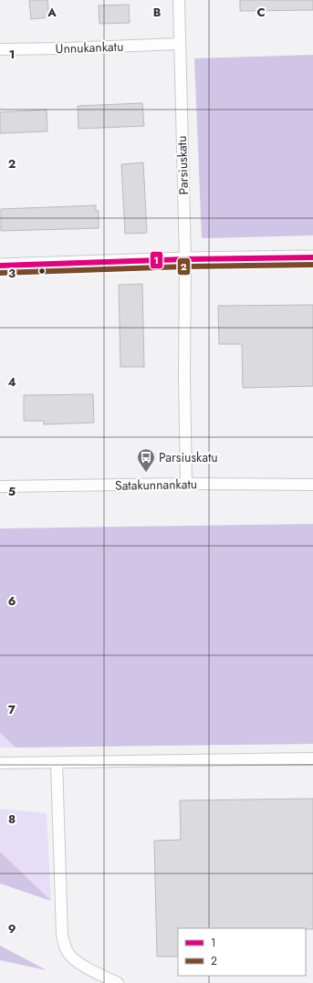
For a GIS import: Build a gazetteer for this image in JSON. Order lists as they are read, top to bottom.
{
  "streets": {
    "street": ["Unnukankatu", "Parsiuskatu", "Satakunnankatu"]
  },
  "crossings": [
    ["Unnukankatu", "Parsiuskatu"],
    ["Parsiuskatu", "Satakunnankatu"]
  ],
  "places": {
    "bus stop": ["Parsiuskatu"]
  },
  "lines": ["transit line 1", "transit line 2"],
  "legend": ["1", "2"],
  "grid": {
    "columns": ["A", "B", "C"],
    "rows": [
      "1",
      "2",
      "3",
      "4",
      "5",
      "6",
      "7",
      "8",
      "9"
    ]
  }
}
